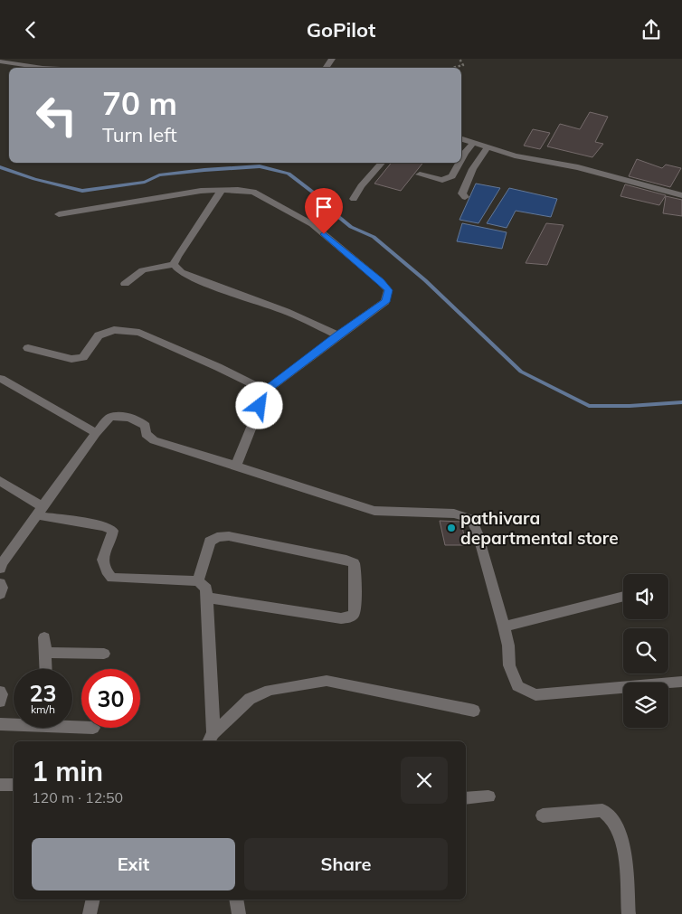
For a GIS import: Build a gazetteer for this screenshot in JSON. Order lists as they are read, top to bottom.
{
  "places": ["pathivara departmental store"],
  "page": {
    "header": "GoPilot",
    "turn": ["70 m", "Turn left"],
    "speed": "23 km/h",
    "limit": "30",
    "heading": ["1 min", "120 m · 12:50"],
    "buttons": ["Exit", "Share"]
  }
}
